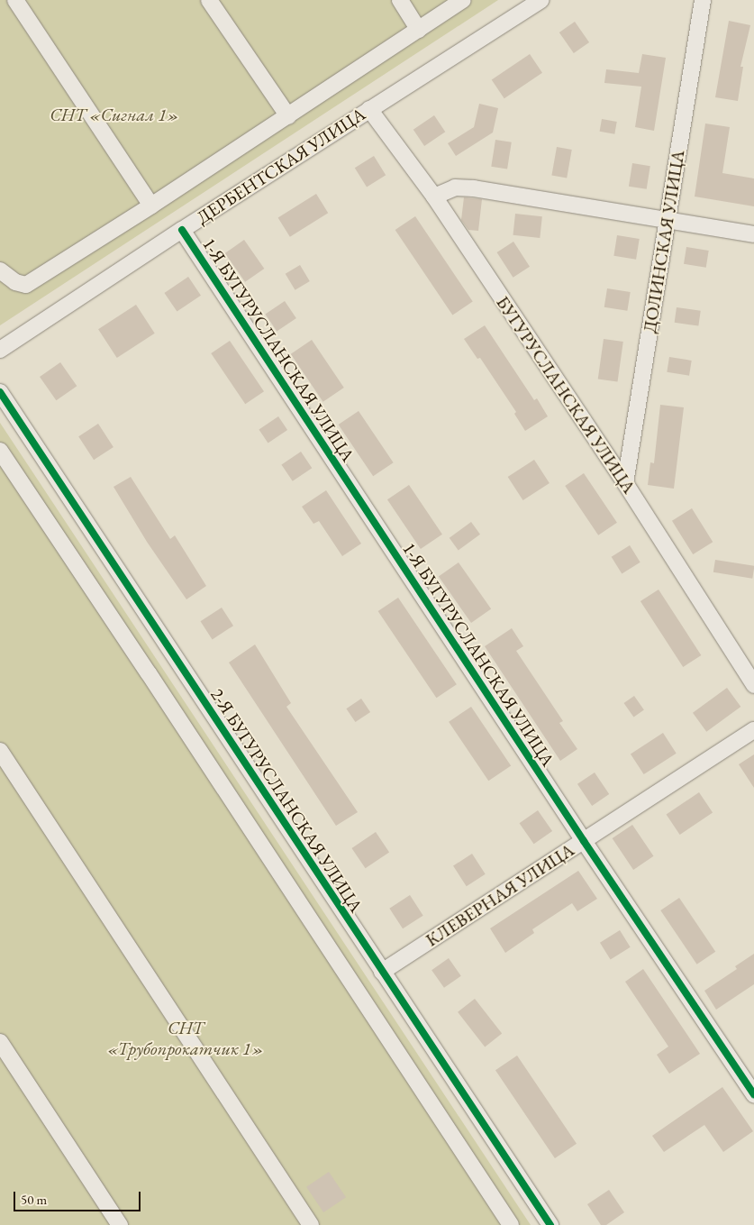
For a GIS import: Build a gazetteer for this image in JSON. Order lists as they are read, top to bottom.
{
  "streets": {
    "street": [
      "ДЕРБЕНТСКАЯ УЛИЦА",
      "ДОЛИНСКАЯ УЛИЦА",
      "1-Я БУГУРУСЛАНСКАЯ УЛИЦА",
      "БУГУРУСЛАНСКАЯ УЛИЦА",
      "2-Я БУГУРУСЛАНСКАЯ УЛИЦА",
      "КЛЕВЕРНАЯ УЛИЦА"
    ]
  },
  "crossings": [
    ["ДЕРБЕНТСКАЯ УЛИЦА", "1-Я БУГУРУСЛАНСКАЯ УЛИЦА"],
    ["ДЕРБЕНТСКАЯ УЛИЦА", "БУГУРУСЛАНСКАЯ УЛИЦА"],
    ["ДОЛИНСКАЯ УЛИЦА", "БУГУРУСЛАНСКАЯ УЛИЦА"],
    ["1-Я БУГУРУСЛАНСКАЯ УЛИЦА", "КЛЕВЕРНАЯ УЛИЦА"],
    ["2-Я БУГУРУСЛАНСКАЯ УЛИЦА", "КЛЕВЕРНАЯ УЛИЦА"]
  ],
  "parks": ["СНТ «Сигнал 1»", "СНТ «Трубопрокатчик 1»"],
  "scale_bar": "50 m"
}
